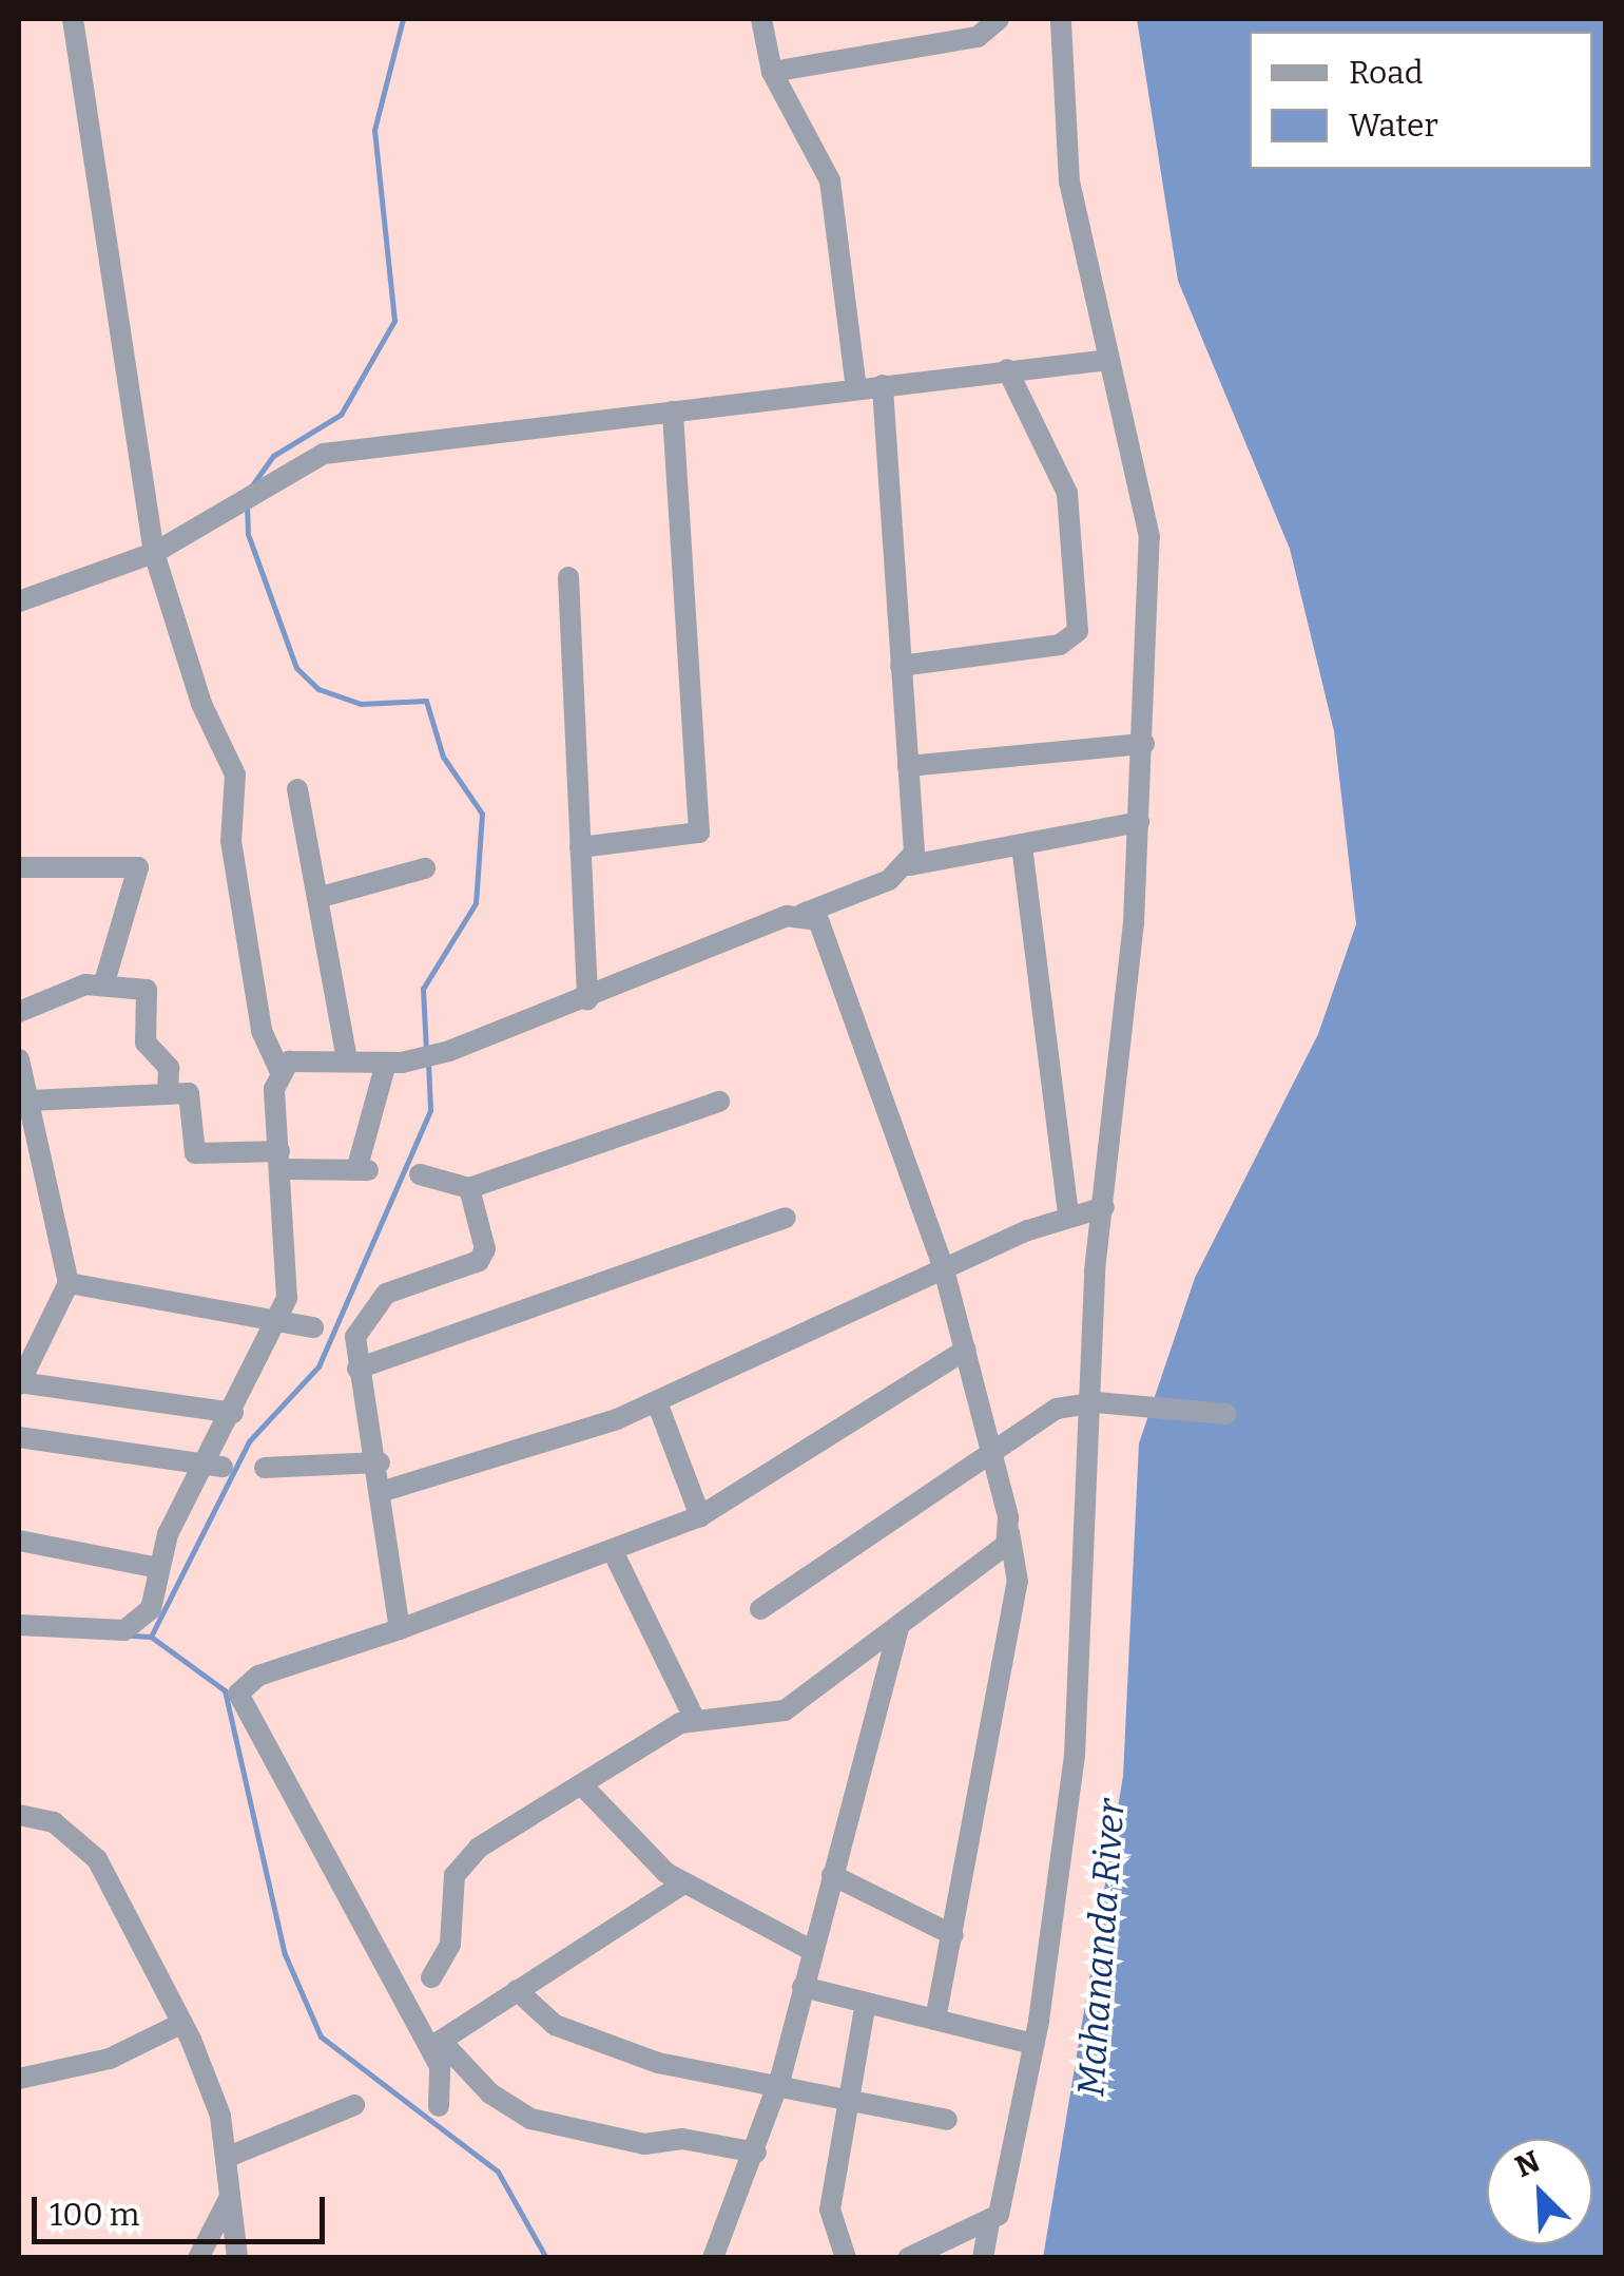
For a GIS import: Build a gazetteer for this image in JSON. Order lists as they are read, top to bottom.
{
  "water": ["Mahananda River"],
  "legend": ["Road", "Water"],
  "scale_bar": "100 m",
  "north": "top left"
}
